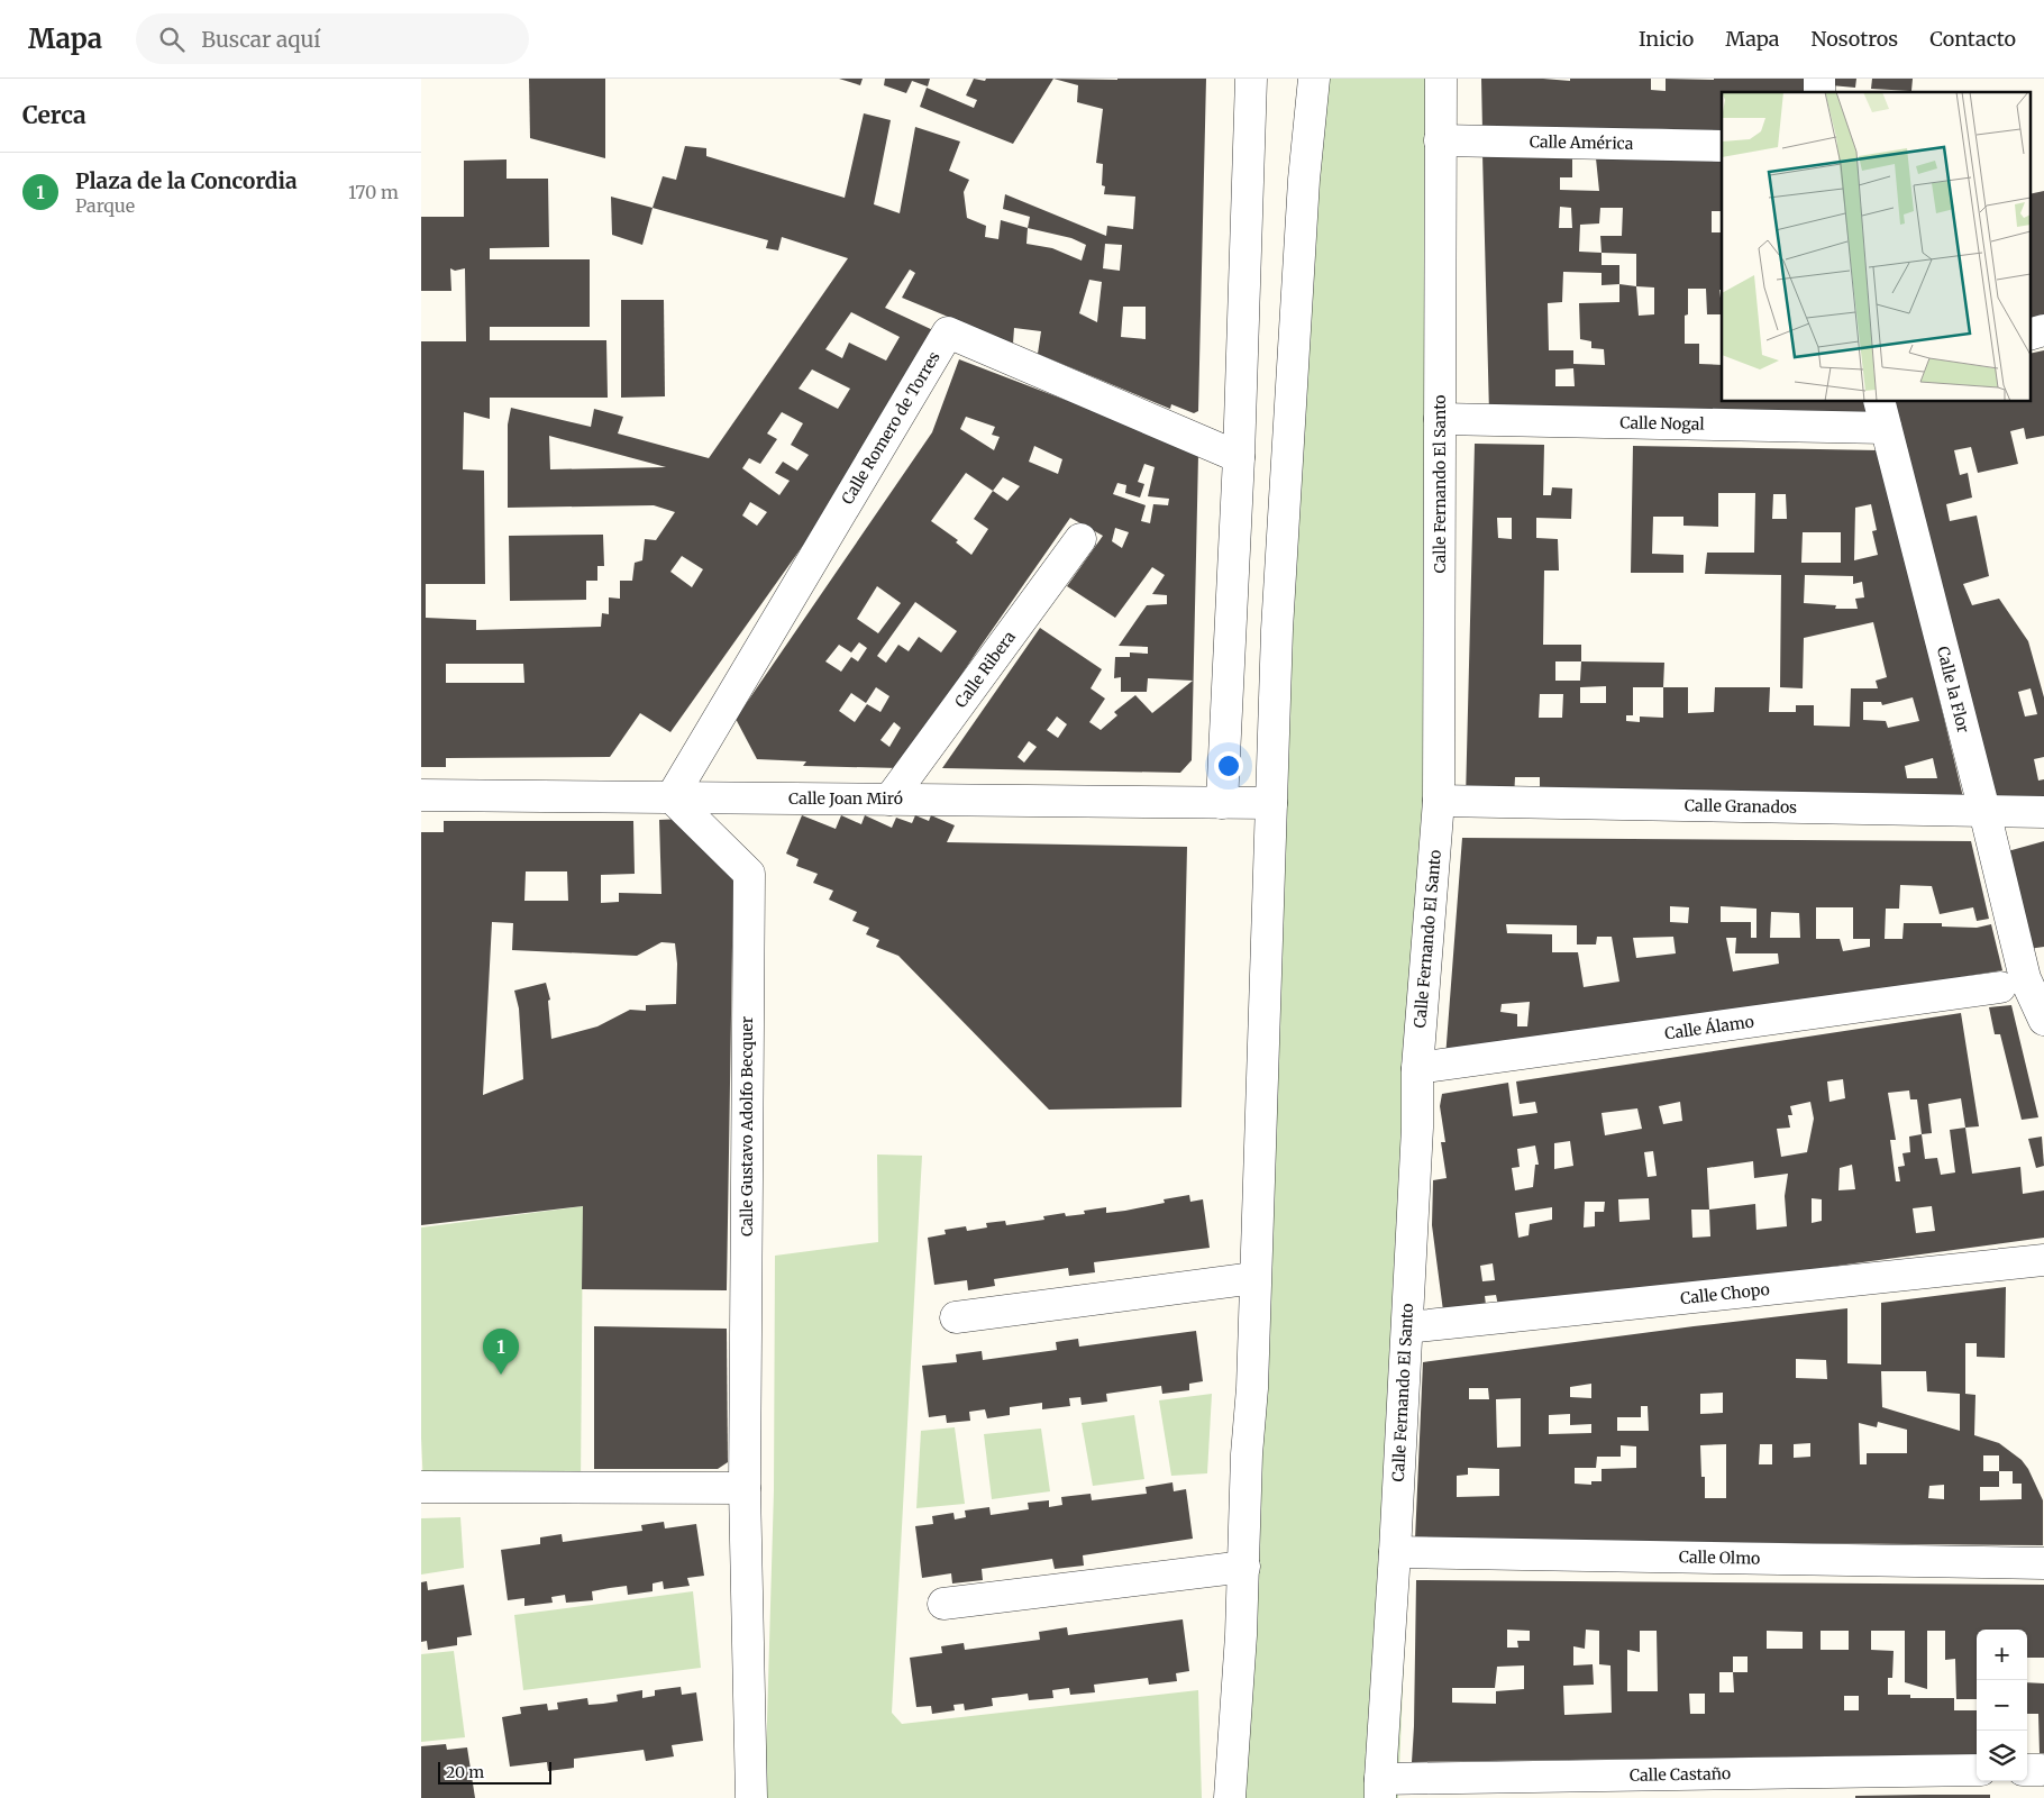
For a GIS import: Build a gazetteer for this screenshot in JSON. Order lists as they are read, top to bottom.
{
  "streets": {
    "street": [
      "Calle América",
      "Calle Nogal",
      "Calle Romero de Torres",
      "Calle Fernando El Santo",
      "Calle Ribera",
      "Calle la Flor",
      "Calle Joan Miró",
      "Calle Granados",
      "Calle Álamo",
      "Calle Gustavo Adolfo Becquer",
      "Calle Chopo",
      "Calle Olmo",
      "Calle Castaño"
    ]
  },
  "crossings": [
    ["Calle América", "Calle Fernando El Santo"],
    ["Calle Nogal", "Calle Fernando El Santo"],
    ["Calle Nogal", "Calle la Flor"],
    ["Calle Romero de Torres", "Calle Joan Miró"],
    ["Calle Romero de Torres", "Calle Gustavo Adolfo Becquer"],
    ["Calle Fernando El Santo", "Calle Granados"],
    ["Calle Fernando El Santo", "Calle Álamo"],
    ["Calle Fernando El Santo", "Calle Chopo"],
    ["Calle Fernando El Santo", "Calle Olmo"],
    ["Calle Fernando El Santo", "Calle Castaño"],
    ["Calle Ribera", "Calle Joan Miró"],
    ["Calle la Flor", "Calle Granados"],
    ["Calle la Flor", "Calle Álamo"],
    ["Calle Joan Miró", "Calle Gustavo Adolfo Becquer"]
  ],
  "scale_bar": "20 m",
  "page": {
    "header": "Mapa",
    "search": "Buscar aquí",
    "nav": [
      "Inicio",
      "Mapa",
      "Nosotros",
      "Contacto"
    ],
    "heading": "Cerca",
    "list": [
      {
        "mark": "1",
        "name": "Plaza de la Concordia",
        "note": "Parque",
        "value": "170 m"
      }
    ],
    "pins": "1",
    "map_buttons": ["+", "−"],
    "scale": "20 m"
  }
}
